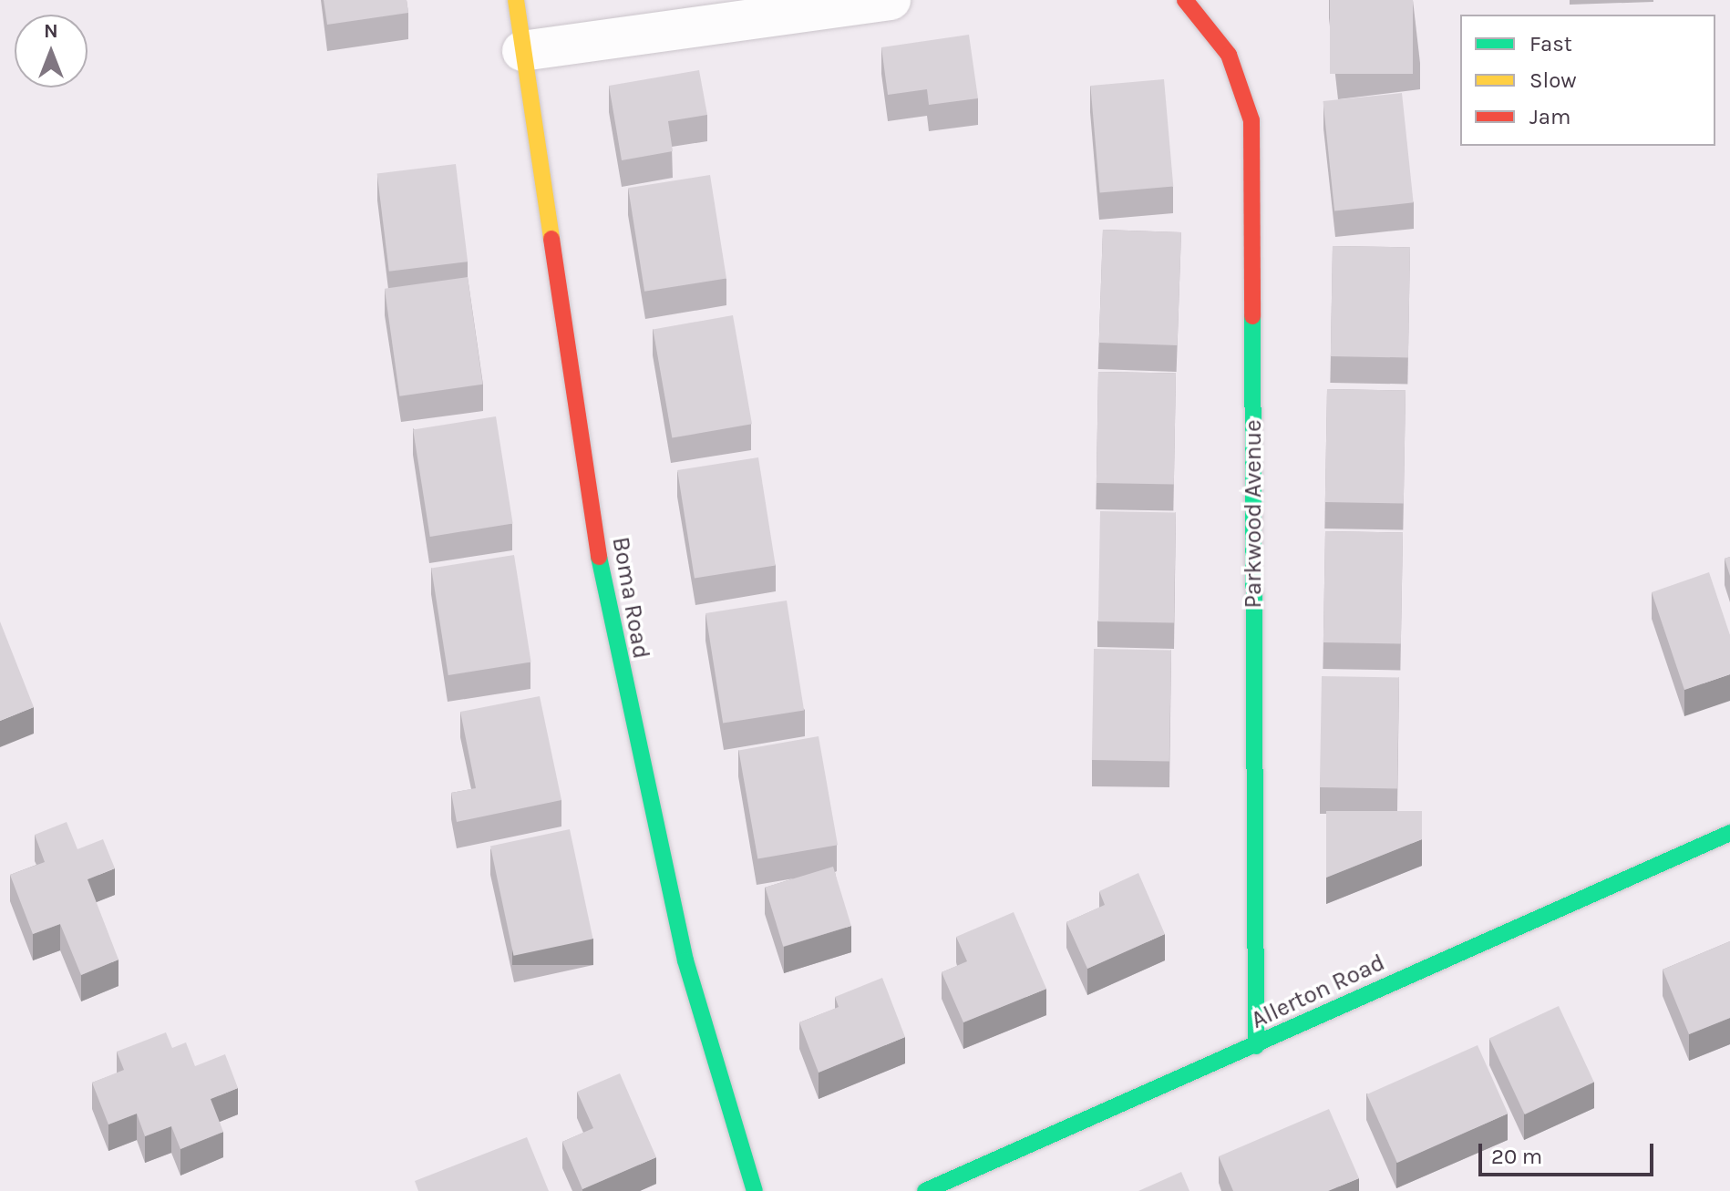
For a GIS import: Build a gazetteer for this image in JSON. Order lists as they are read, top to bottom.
{
  "streets": {
    "street": ["Parkwood Avenue", "Boma Road", "Allerton Road"]
  },
  "crossings": [
    ["Parkwood Avenue", "Allerton Road"]
  ],
  "legend": ["Fast", "Slow", "Jam"],
  "scale_bar": "20 m",
  "north": "top"
}
